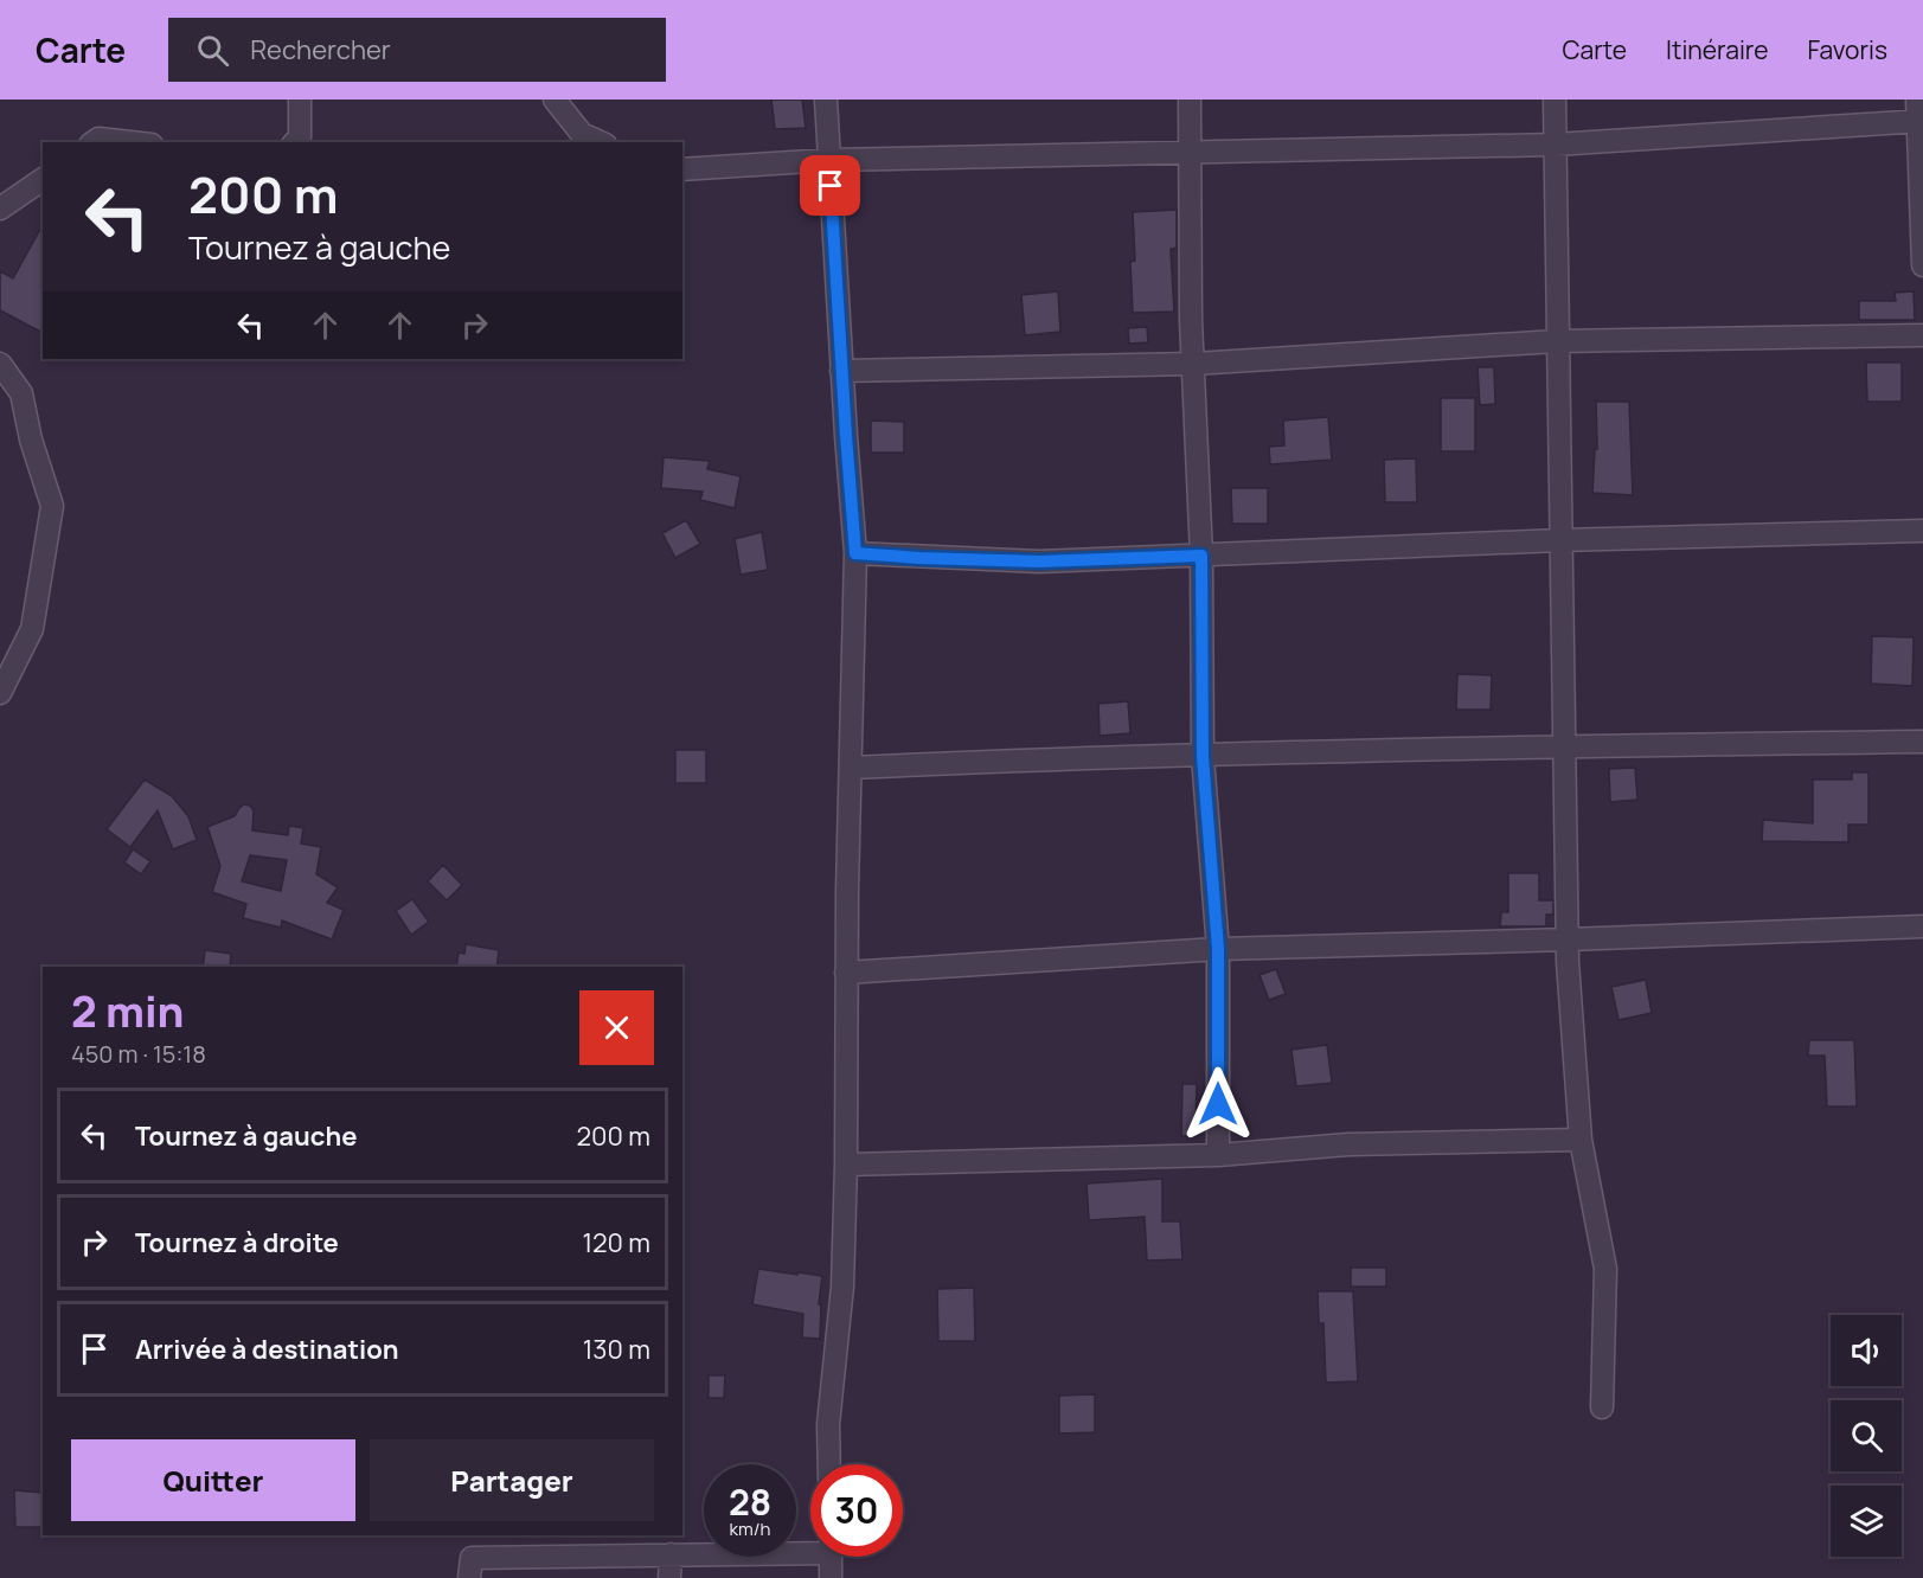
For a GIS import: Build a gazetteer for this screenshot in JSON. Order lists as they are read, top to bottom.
{
  "page": {
    "header": "Carte",
    "search": "Rechercher",
    "nav": ["Carte", "Itinéraire", "Favoris"],
    "turn": ["200 m", "Tournez à gauche"],
    "heading": ["2 min", "450 m · 15:18"],
    "list": [
      {
        "name": "Tournez à gauche",
        "value": "200 m"
      },
      {
        "name": "Tournez à droite",
        "value": "120 m"
      },
      {
        "name": "Arrivée à destination",
        "value": "130 m"
      }
    ],
    "buttons": ["Quitter", "Partager"],
    "speed": "28 km/h",
    "limit": "30"
  }
}
